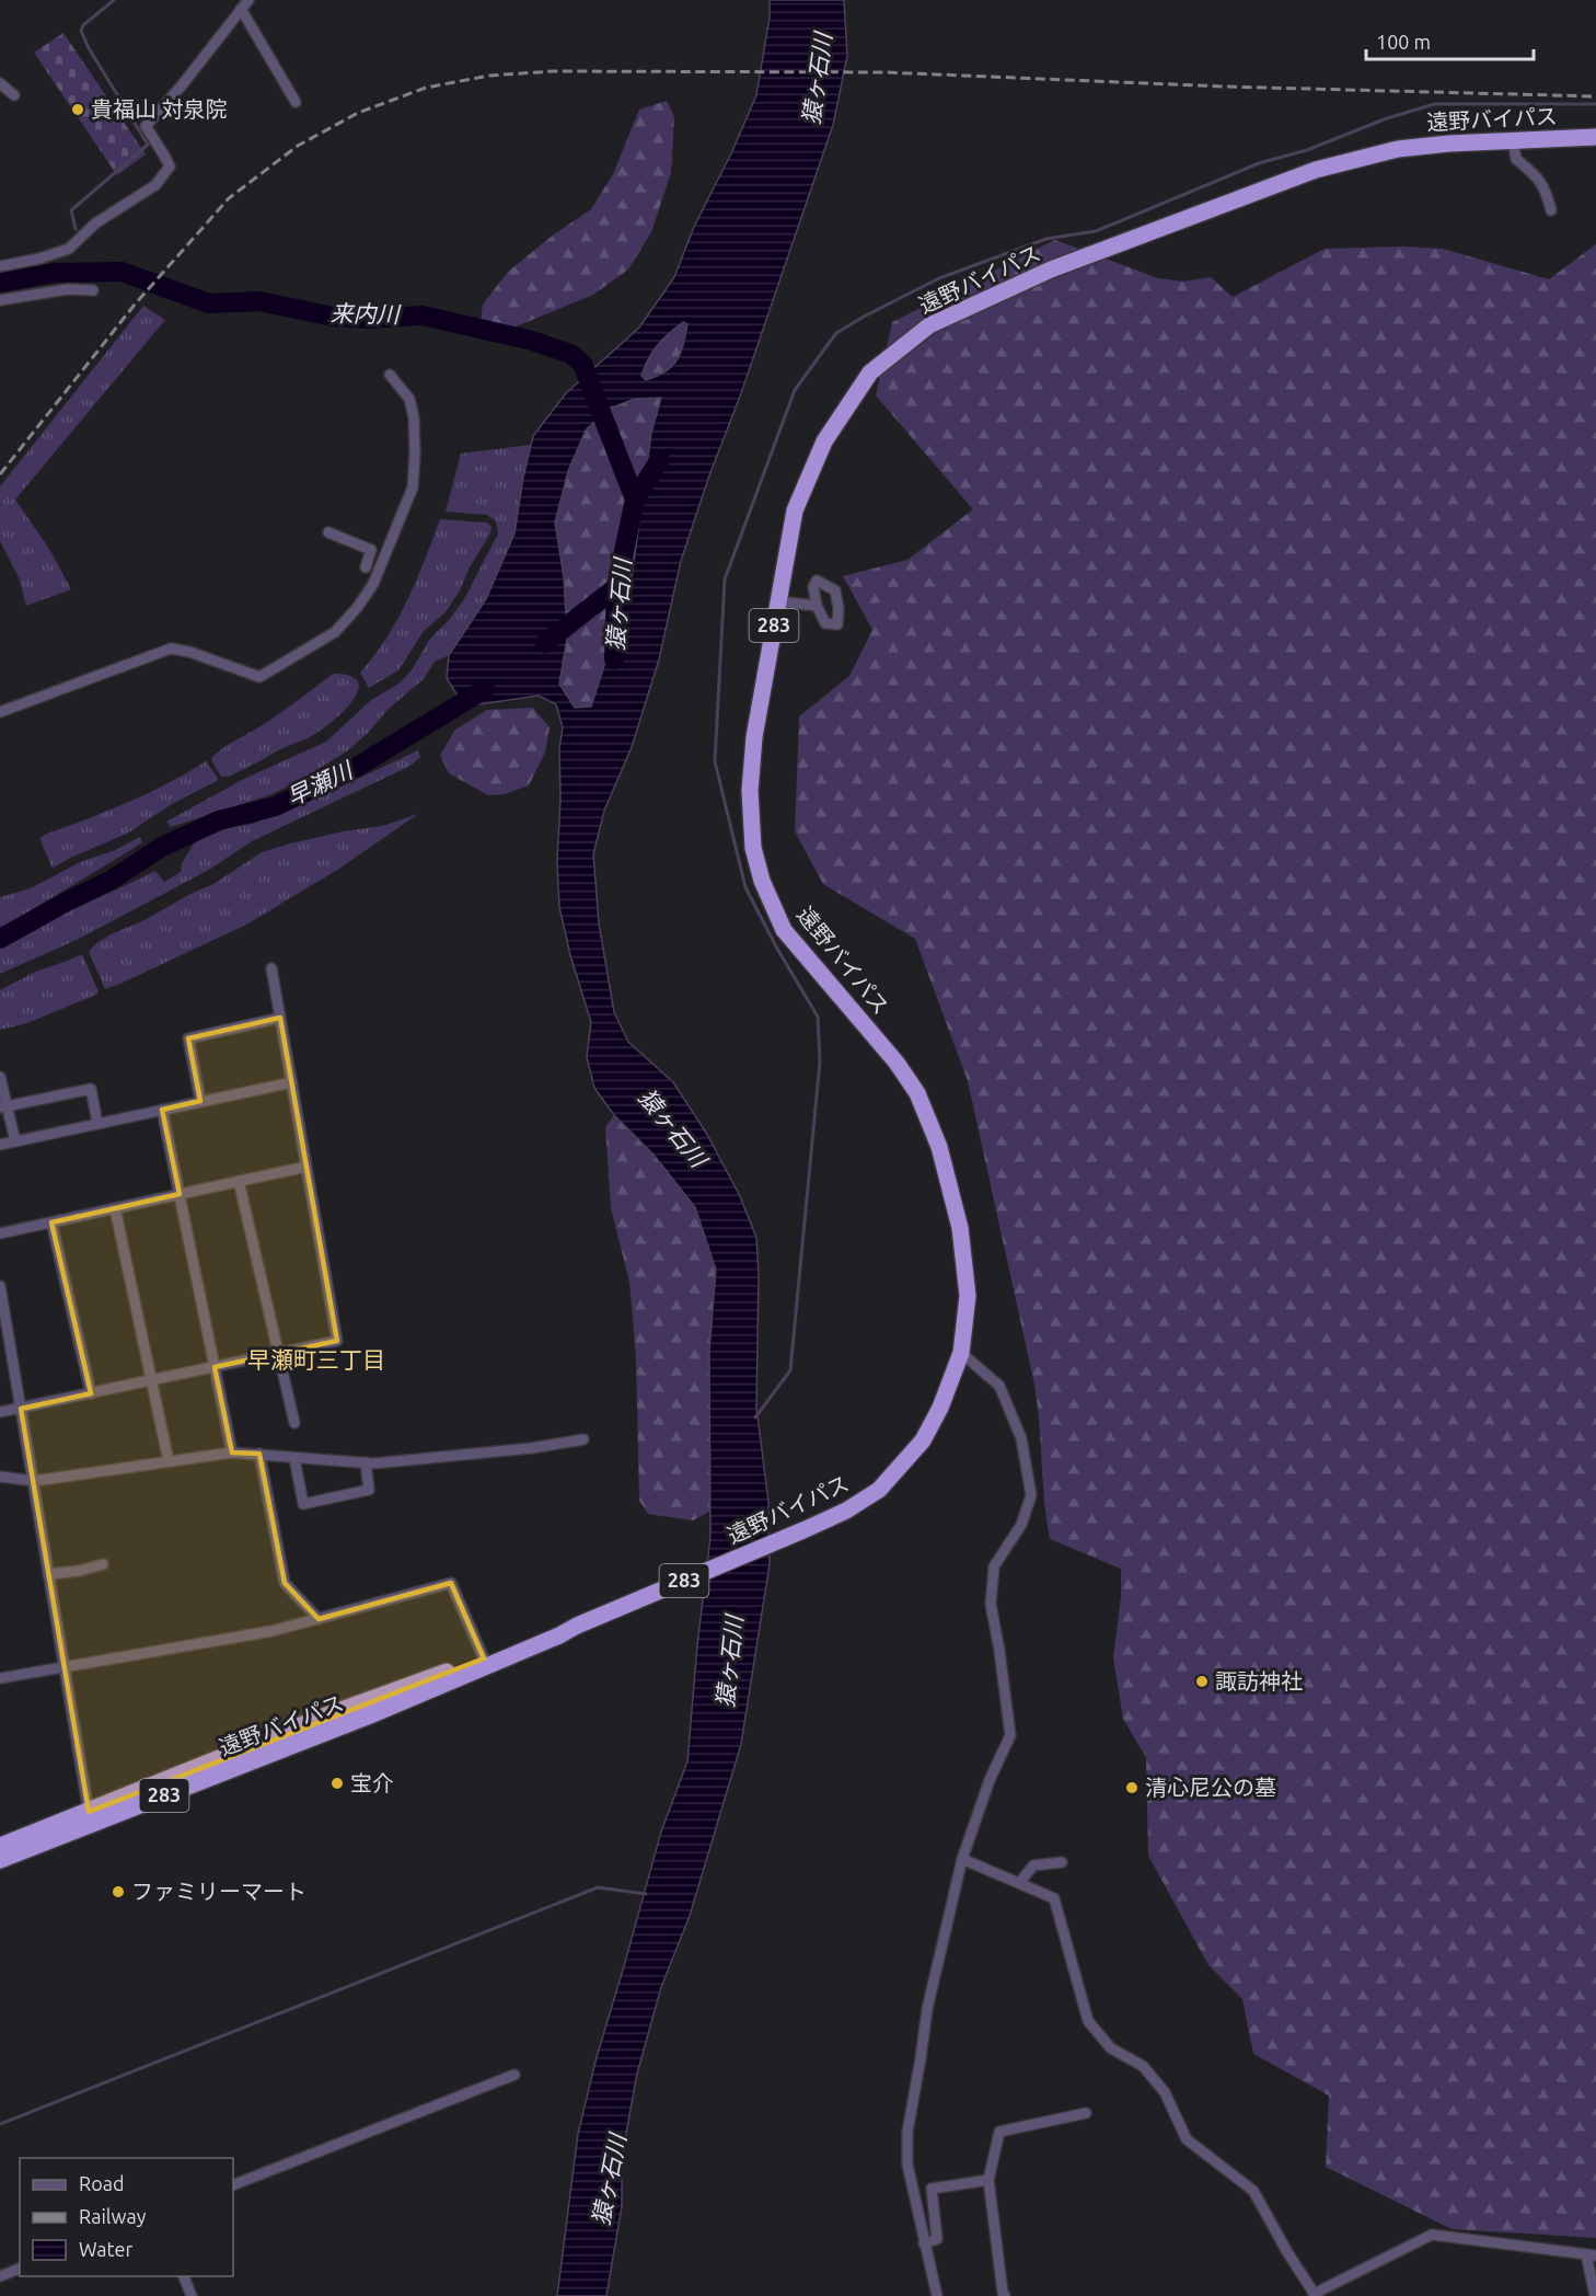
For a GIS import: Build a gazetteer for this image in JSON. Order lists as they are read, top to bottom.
{
  "streets": {
    "highway": ["遠野バイパス", "283"]
  },
  "districts": ["早瀬町三丁目"],
  "water": ["猿ヶ石川", "来内川", "早瀬川"],
  "places": [
    "貴福山 対泉院",
    "諏訪神社",
    "宝介",
    "清心尼公の墓",
    "ファミリーマート"
  ],
  "legend": ["Road", "Railway", "Water"],
  "scale_bar": "100 m"
}
